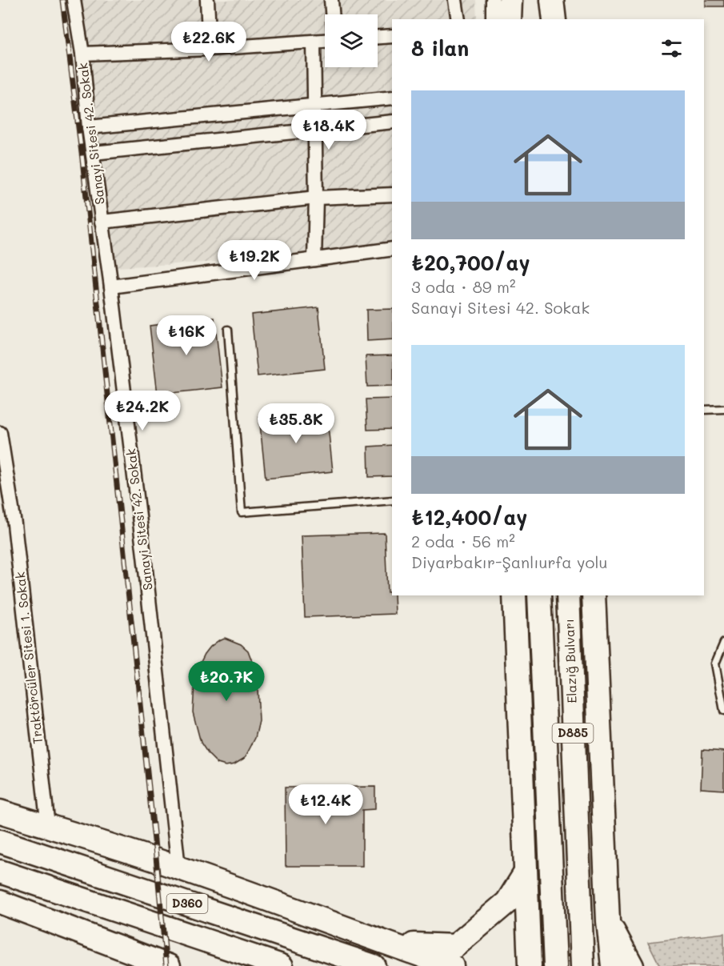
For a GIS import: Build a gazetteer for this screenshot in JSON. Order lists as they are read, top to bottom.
{
  "streets": {
    "highway": ["Elazığ Bulvarı", "D885", "D360"],
    "street": ["Sanayi Sitesi 42. Sokak", "Traktörcüler Sitesi 1. Sokak"]
  },
  "page": {
    "heading": "8 ilan",
    "price": [
      "₺22.6K",
      "₺18.4K",
      "₺19.2K",
      "₺16K",
      "₺24.2K",
      "₺35.8K",
      "₺20.7K",
      "₺12.4K"
    ],
    "list": [
      {
        "name": "₺20,700/ay",
        "note": "3 oda · 89 m² · Sanayi Sitesi 42. Sokak"
      },
      {
        "name": "₺12,400/ay",
        "note": "2 oda · 56 m² · Diyarbakır-Şanlıurfa yolu"
      }
    ]
  }
}
